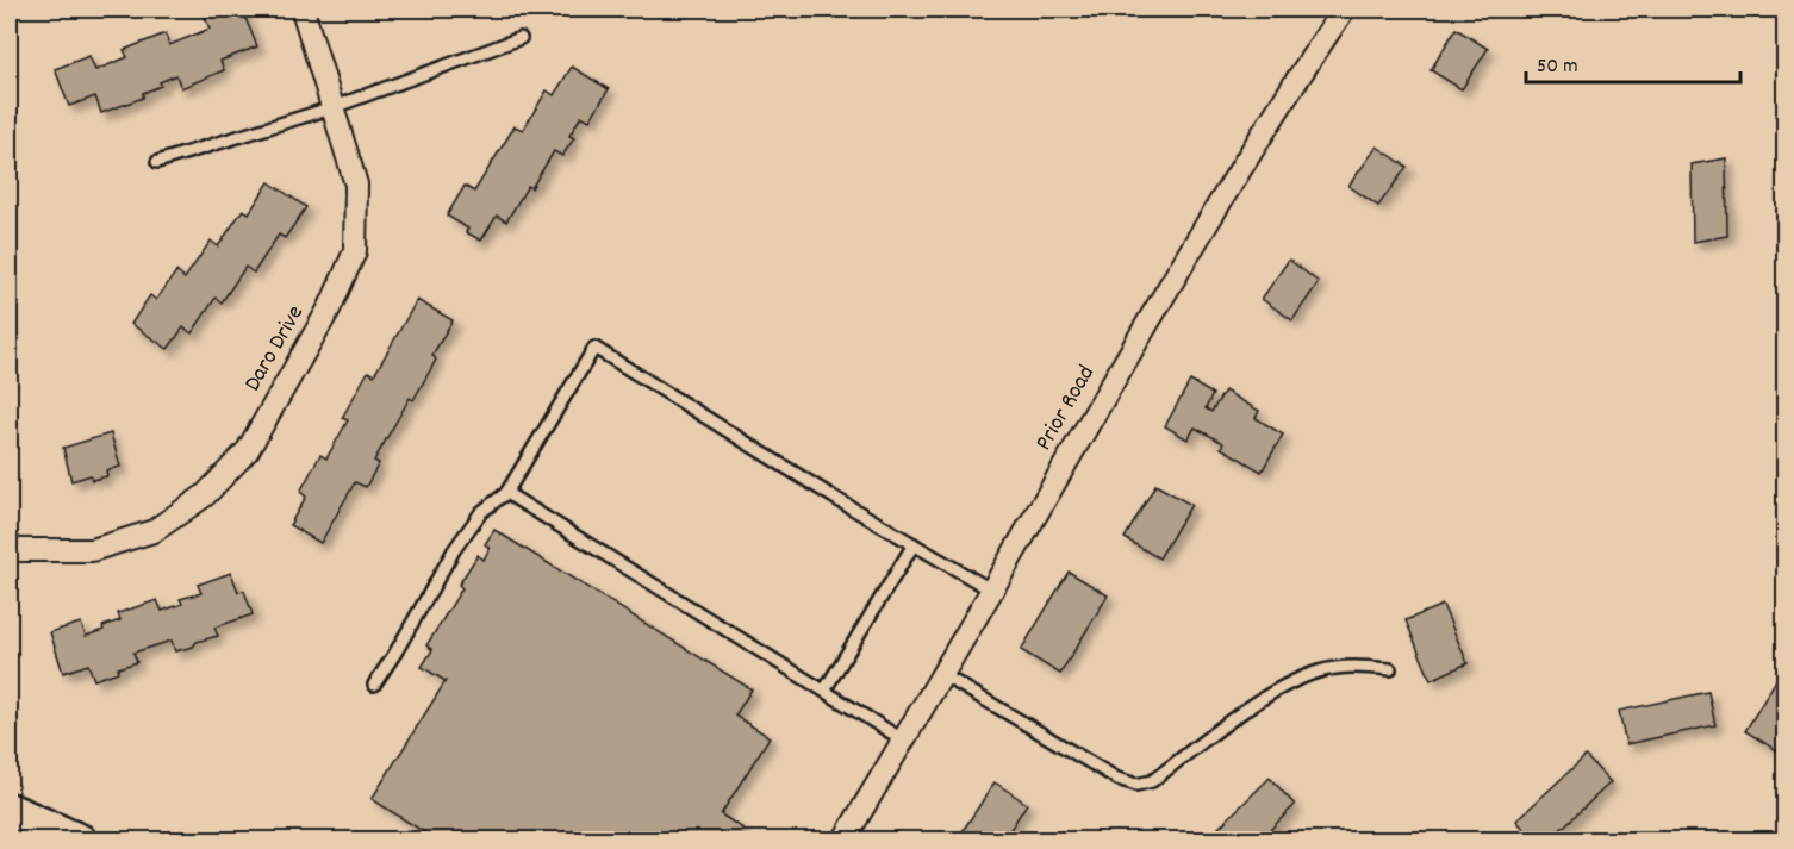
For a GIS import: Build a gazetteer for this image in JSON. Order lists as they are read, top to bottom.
{
  "streets": {
    "street": ["Daro Drive", "Prior Road"]
  },
  "scale_bar": "50 m"
}
